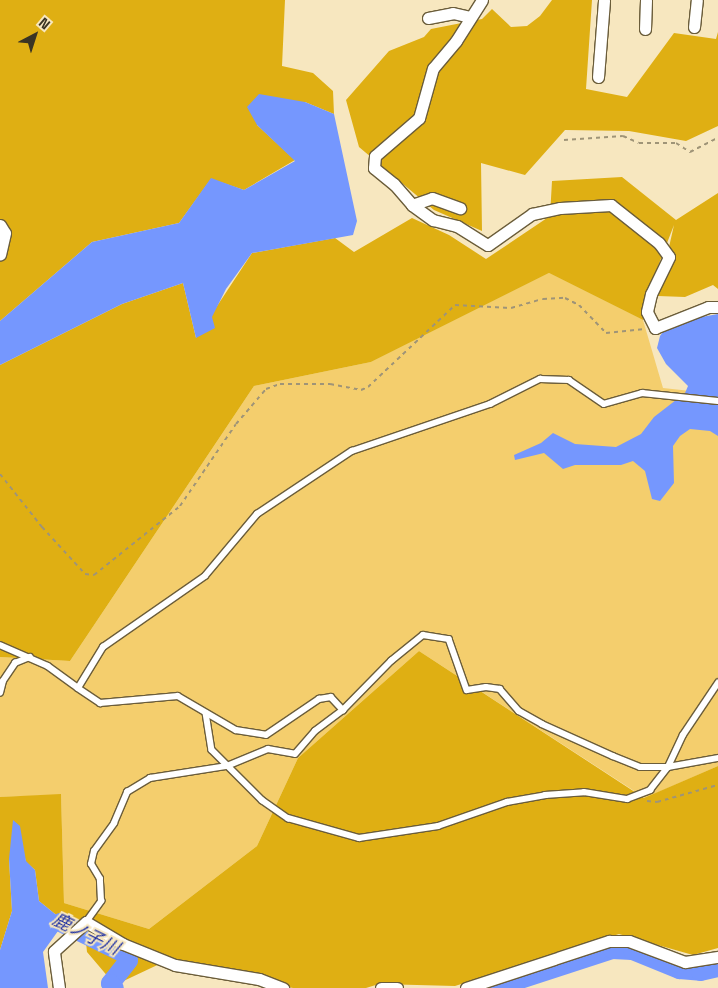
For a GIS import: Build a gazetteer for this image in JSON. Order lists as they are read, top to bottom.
{
  "water": ["鹿ノ子川"],
  "north": "top right"
}
